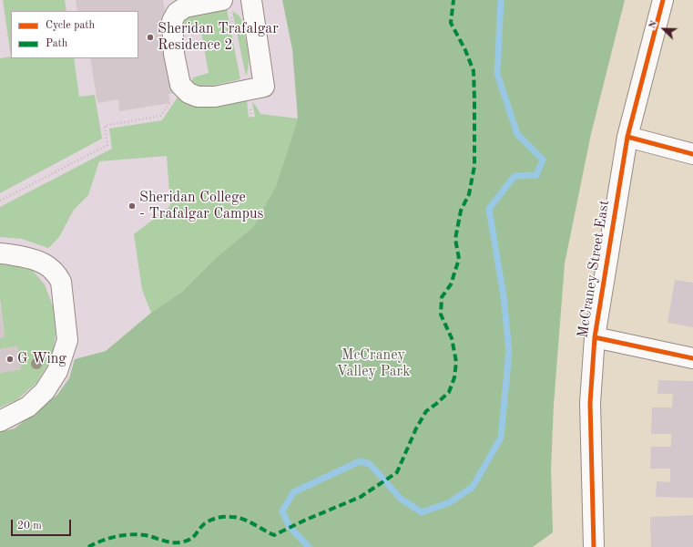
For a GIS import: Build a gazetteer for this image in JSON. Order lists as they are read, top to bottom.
{
  "streets": {
    "street": ["McCraney Street East"]
  },
  "parks": ["McCraney Valley Park"],
  "places": ["Sheridan Trafalgar Residence 2", "Sheridan College - Trafalgar Campus", "G Wing"],
  "legend": ["Cycle path", "Path"],
  "scale_bar": "20 m",
  "north": "top left"
}
